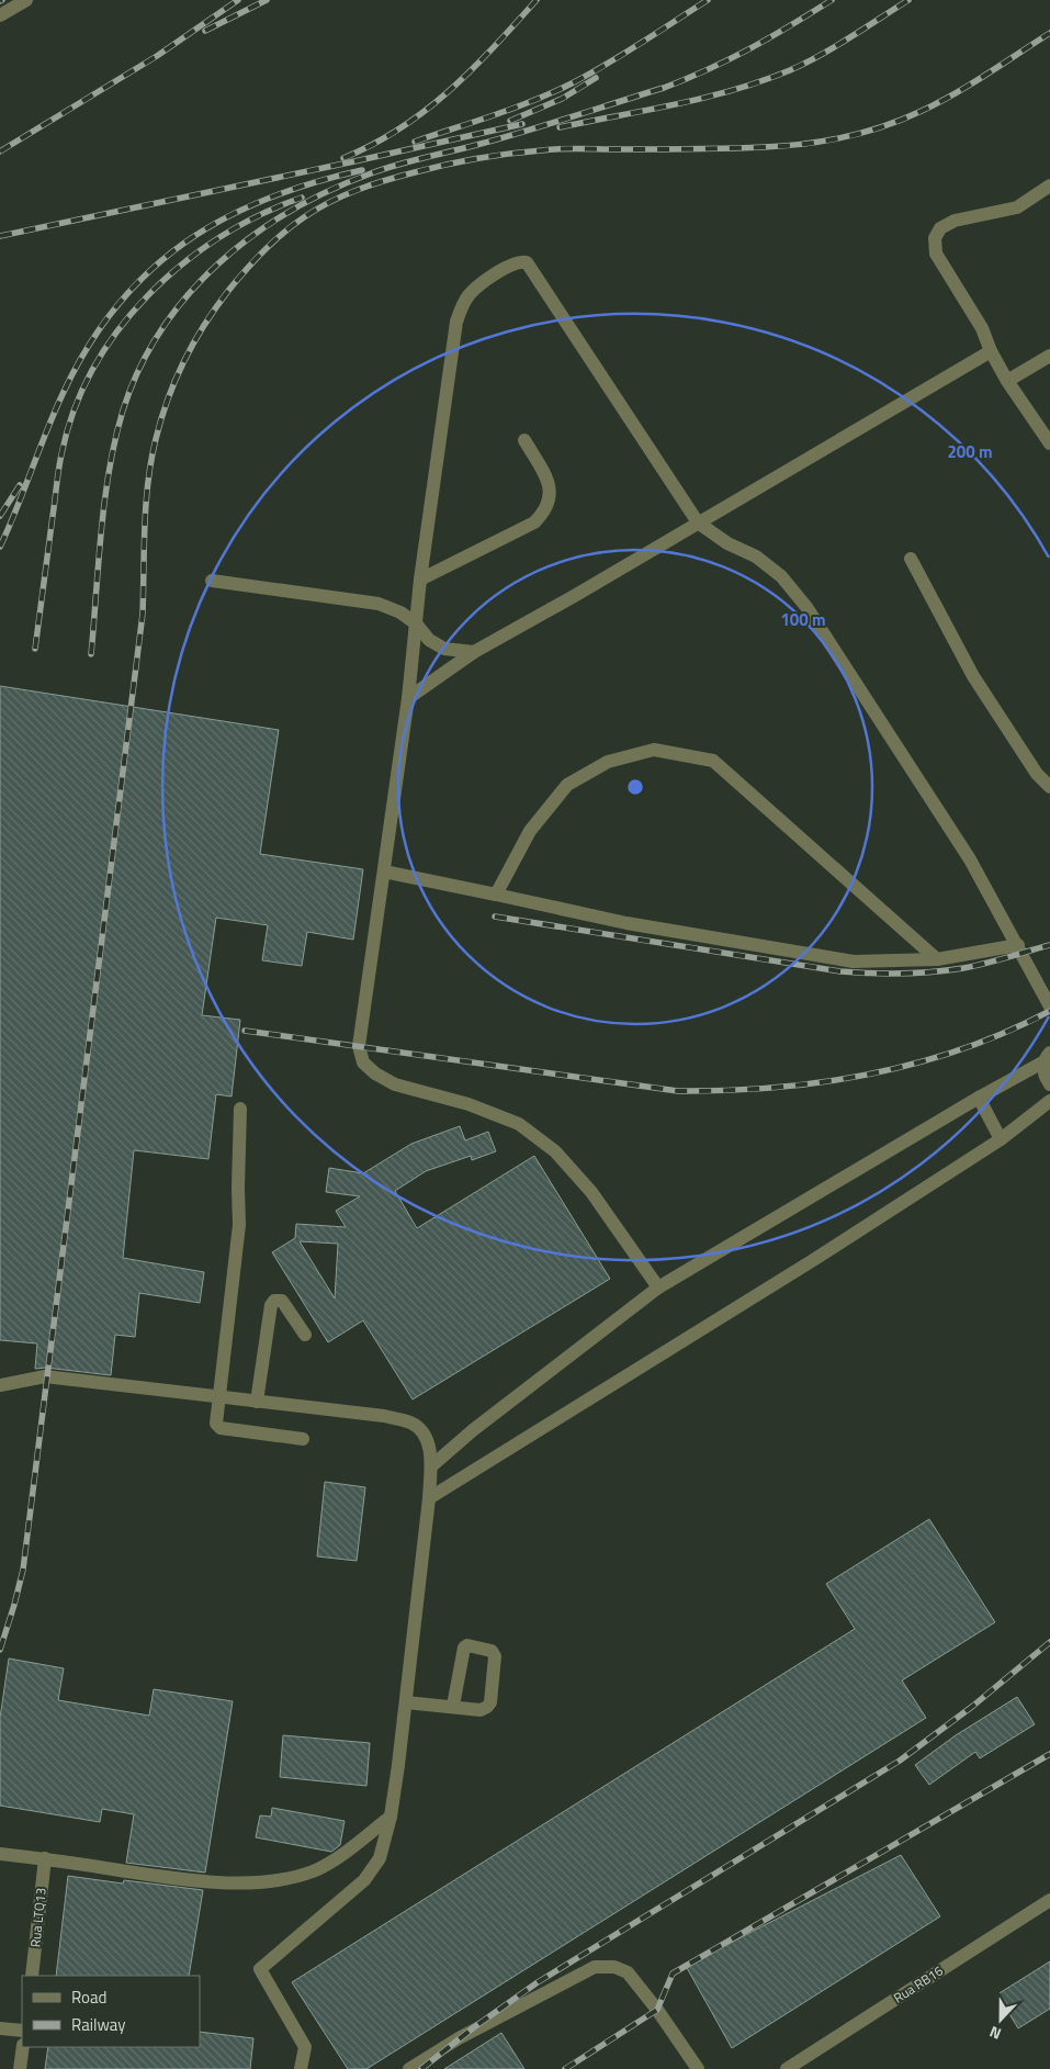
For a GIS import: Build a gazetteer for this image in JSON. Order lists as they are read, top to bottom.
{
  "streets": {
    "lane": ["Rua LTQ13", "Rua RB16"]
  },
  "legend": ["Road", "Railway"],
  "north": "bottom",
  "rings": ["200 m", "100 m"]
}
